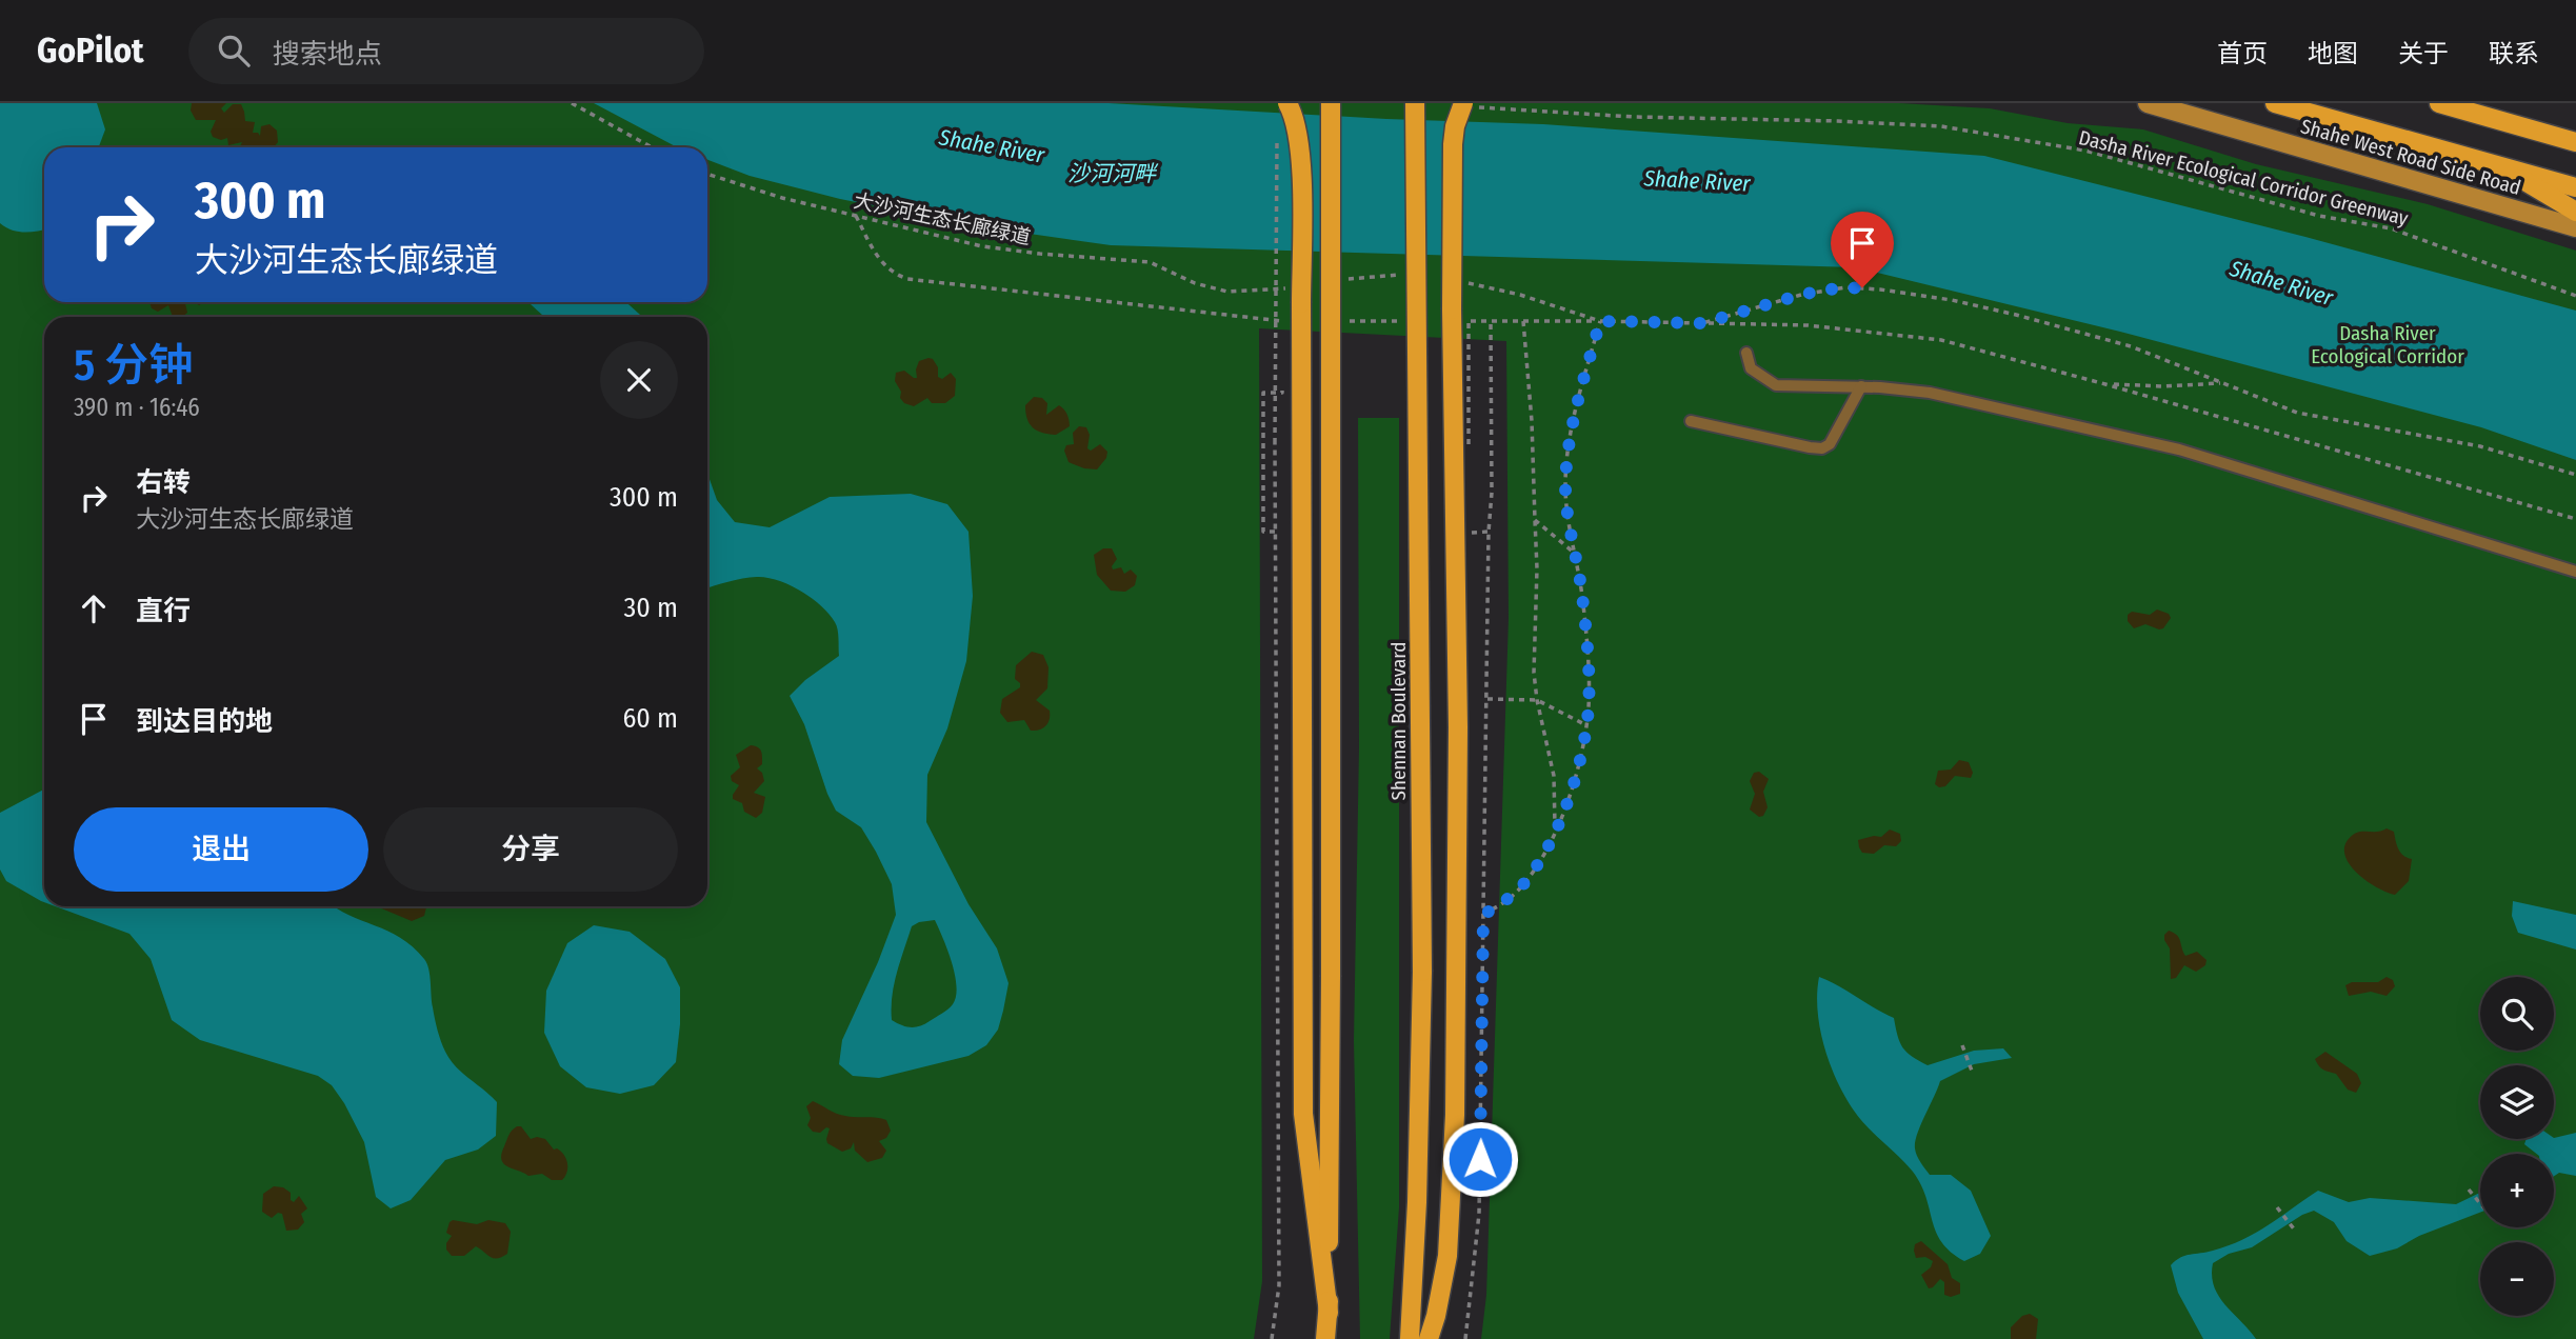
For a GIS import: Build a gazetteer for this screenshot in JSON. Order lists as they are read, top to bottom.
{
  "streets": {
    "main road": ["Shahe West Road Side Road", "Shennan Boulevard"],
    "path": ["Dasha River Ecological Corridor Greenway", "大沙河生态长廊绿道"]
  },
  "water": ["Shahe River", "沙河河畔"],
  "parks": ["Dasha River Ecological Corridor"],
  "page": {
    "header": "GoPilot",
    "search": "搜索地点",
    "nav": [
      "首页",
      "地图",
      "关于",
      "联系"
    ],
    "turn": ["300 m", "大沙河生态长廊绿道"],
    "heading": ["5 分钟", "390 m · 16:46"],
    "list": [
      {
        "name": "右转",
        "note": "大沙河生态长廊绿道",
        "value": "300 m"
      },
      {
        "name": "直行",
        "value": "30 m"
      },
      {
        "name": "到达目的地",
        "value": "60 m"
      }
    ],
    "buttons": ["退出", "分享"],
    "map_buttons": ["+", "−"]
  }
}
